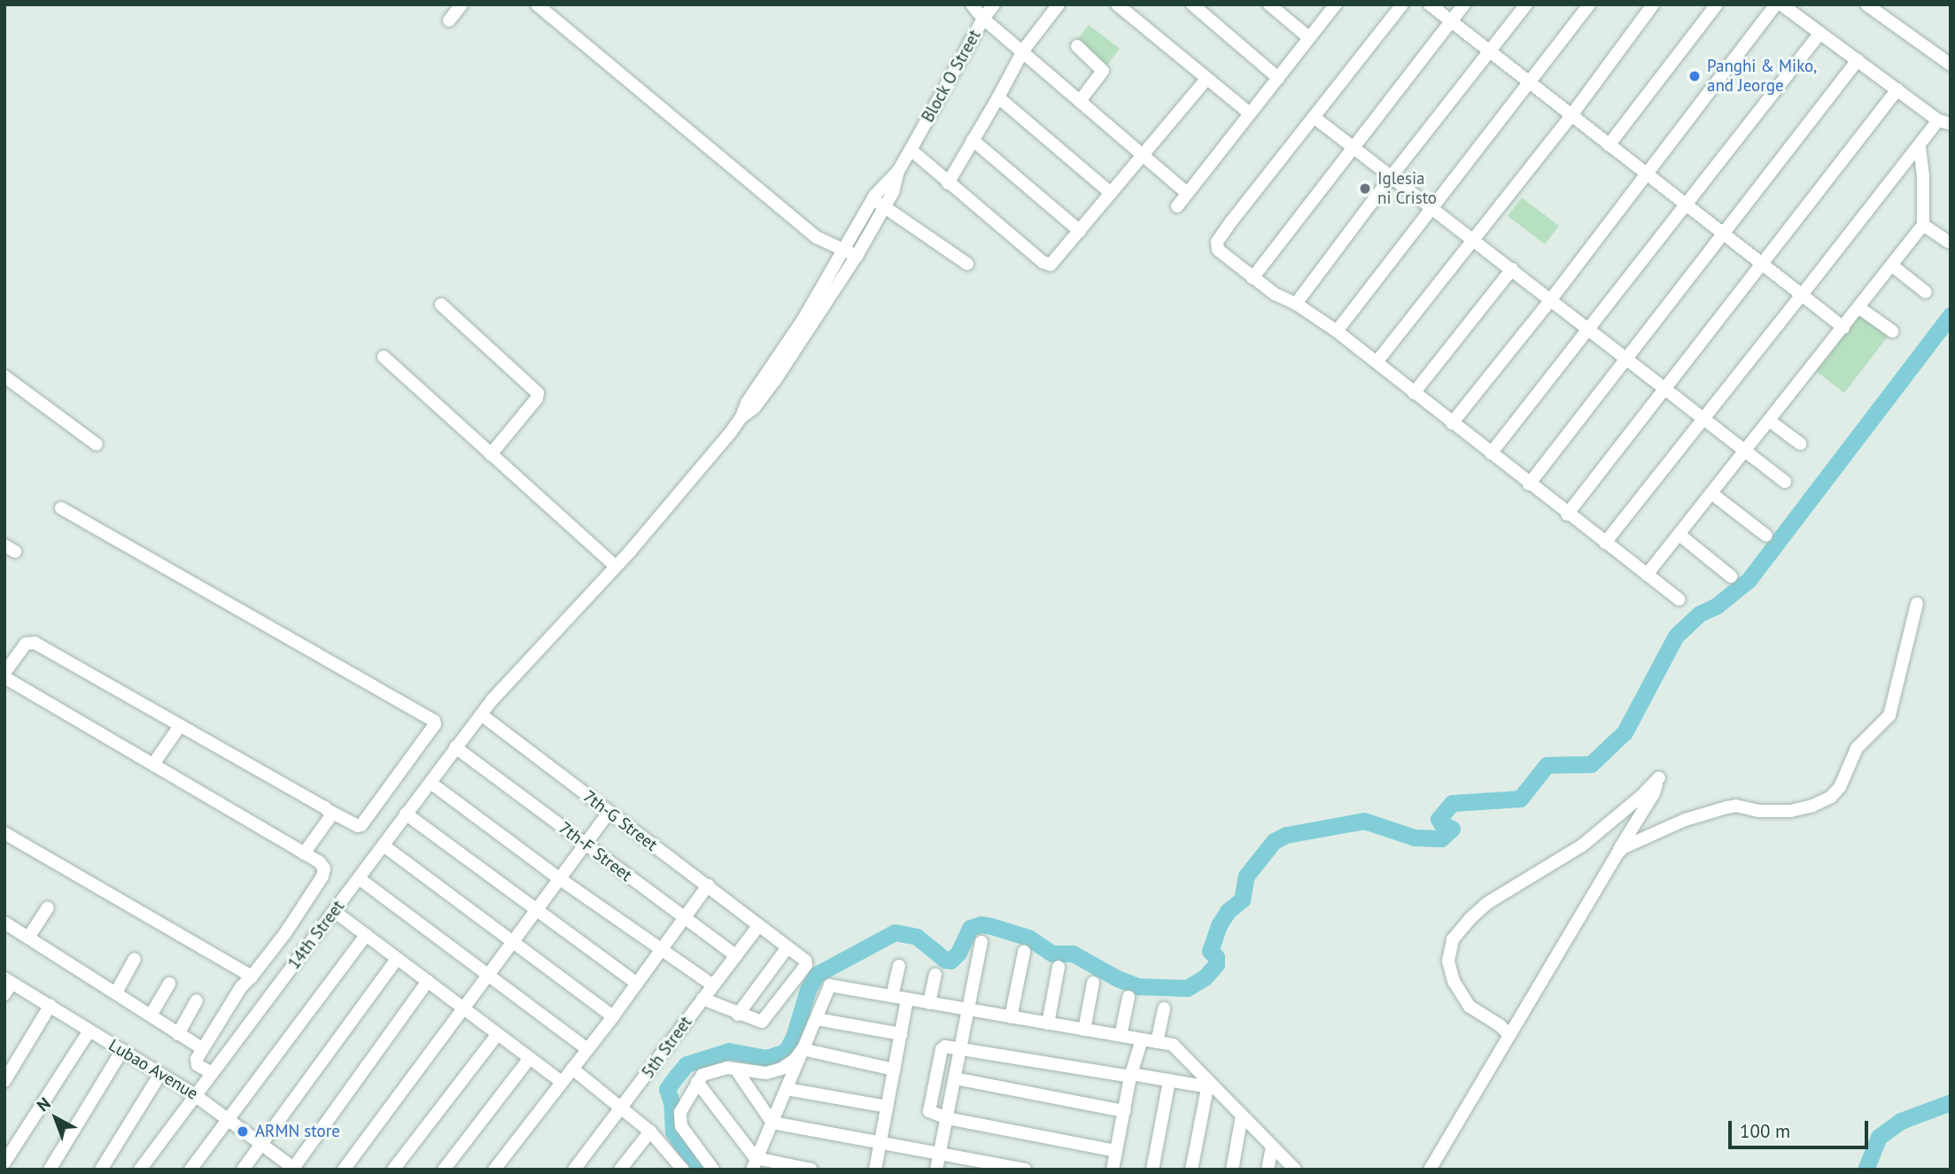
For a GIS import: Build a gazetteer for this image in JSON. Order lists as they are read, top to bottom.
{
  "streets": {
    "street": [
      "Block O Street",
      "7th-G Street",
      "7th-F Street",
      "14th Street",
      "5th Street",
      "Lubao Avenue"
    ]
  },
  "crossings": [
    ["7th-G Street", "14th Street"],
    ["7th-G Street", "5th Street"],
    ["7th-F Street", "14th Street"],
    ["7th-F Street", "5th Street"],
    ["14th Street", "Lubao Avenue"]
  ],
  "places": ["Panghi & Miko, and Jeorge", "Iglesia ni Cristo", "ARMN store"],
  "scale_bar": "100 m",
  "north": "top left"
}
